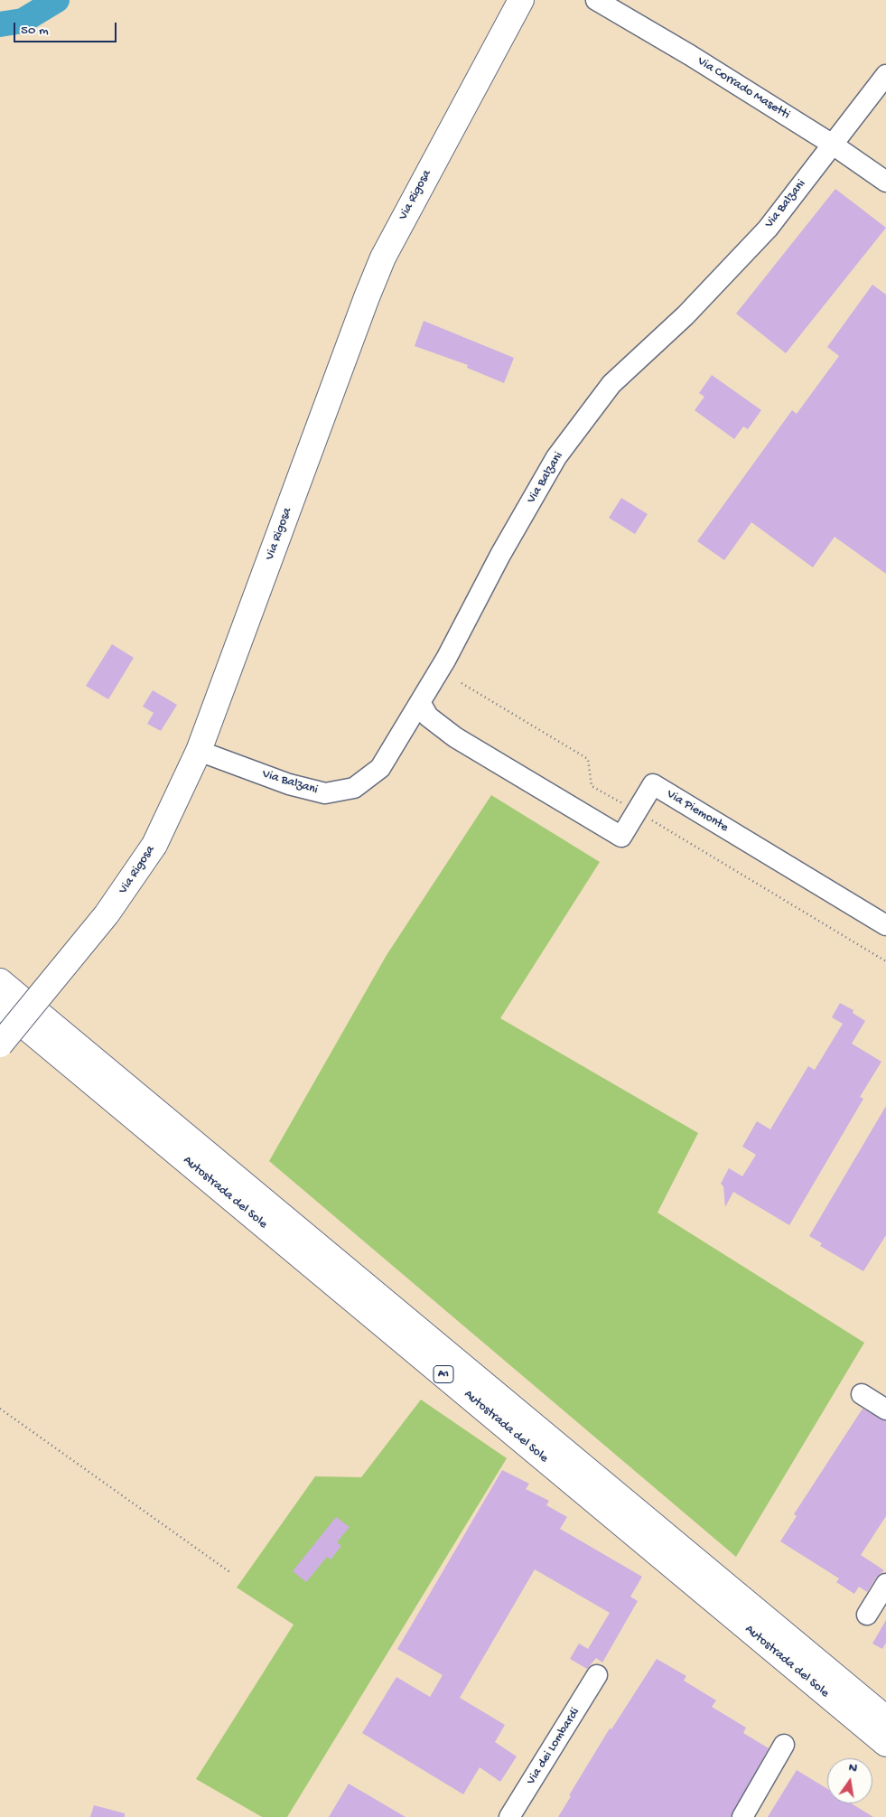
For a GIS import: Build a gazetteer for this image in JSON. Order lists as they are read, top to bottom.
{
  "streets": {
    "main road": ["Via Rigosa", "Autostrada del Sole", "A1"],
    "street": [
      "Via Corrado Masetti",
      "Via Balzani",
      "Via Piemonte",
      "Via dei Lombardi"
    ]
  },
  "crossings": [
    ["Via Corrado Masetti", "Via Balzani"],
    ["Via Rigosa", "Via Balzani"],
    ["Via Balzani", "Via Piemonte"]
  ],
  "scale_bar": "50 m",
  "north": "top"
}
